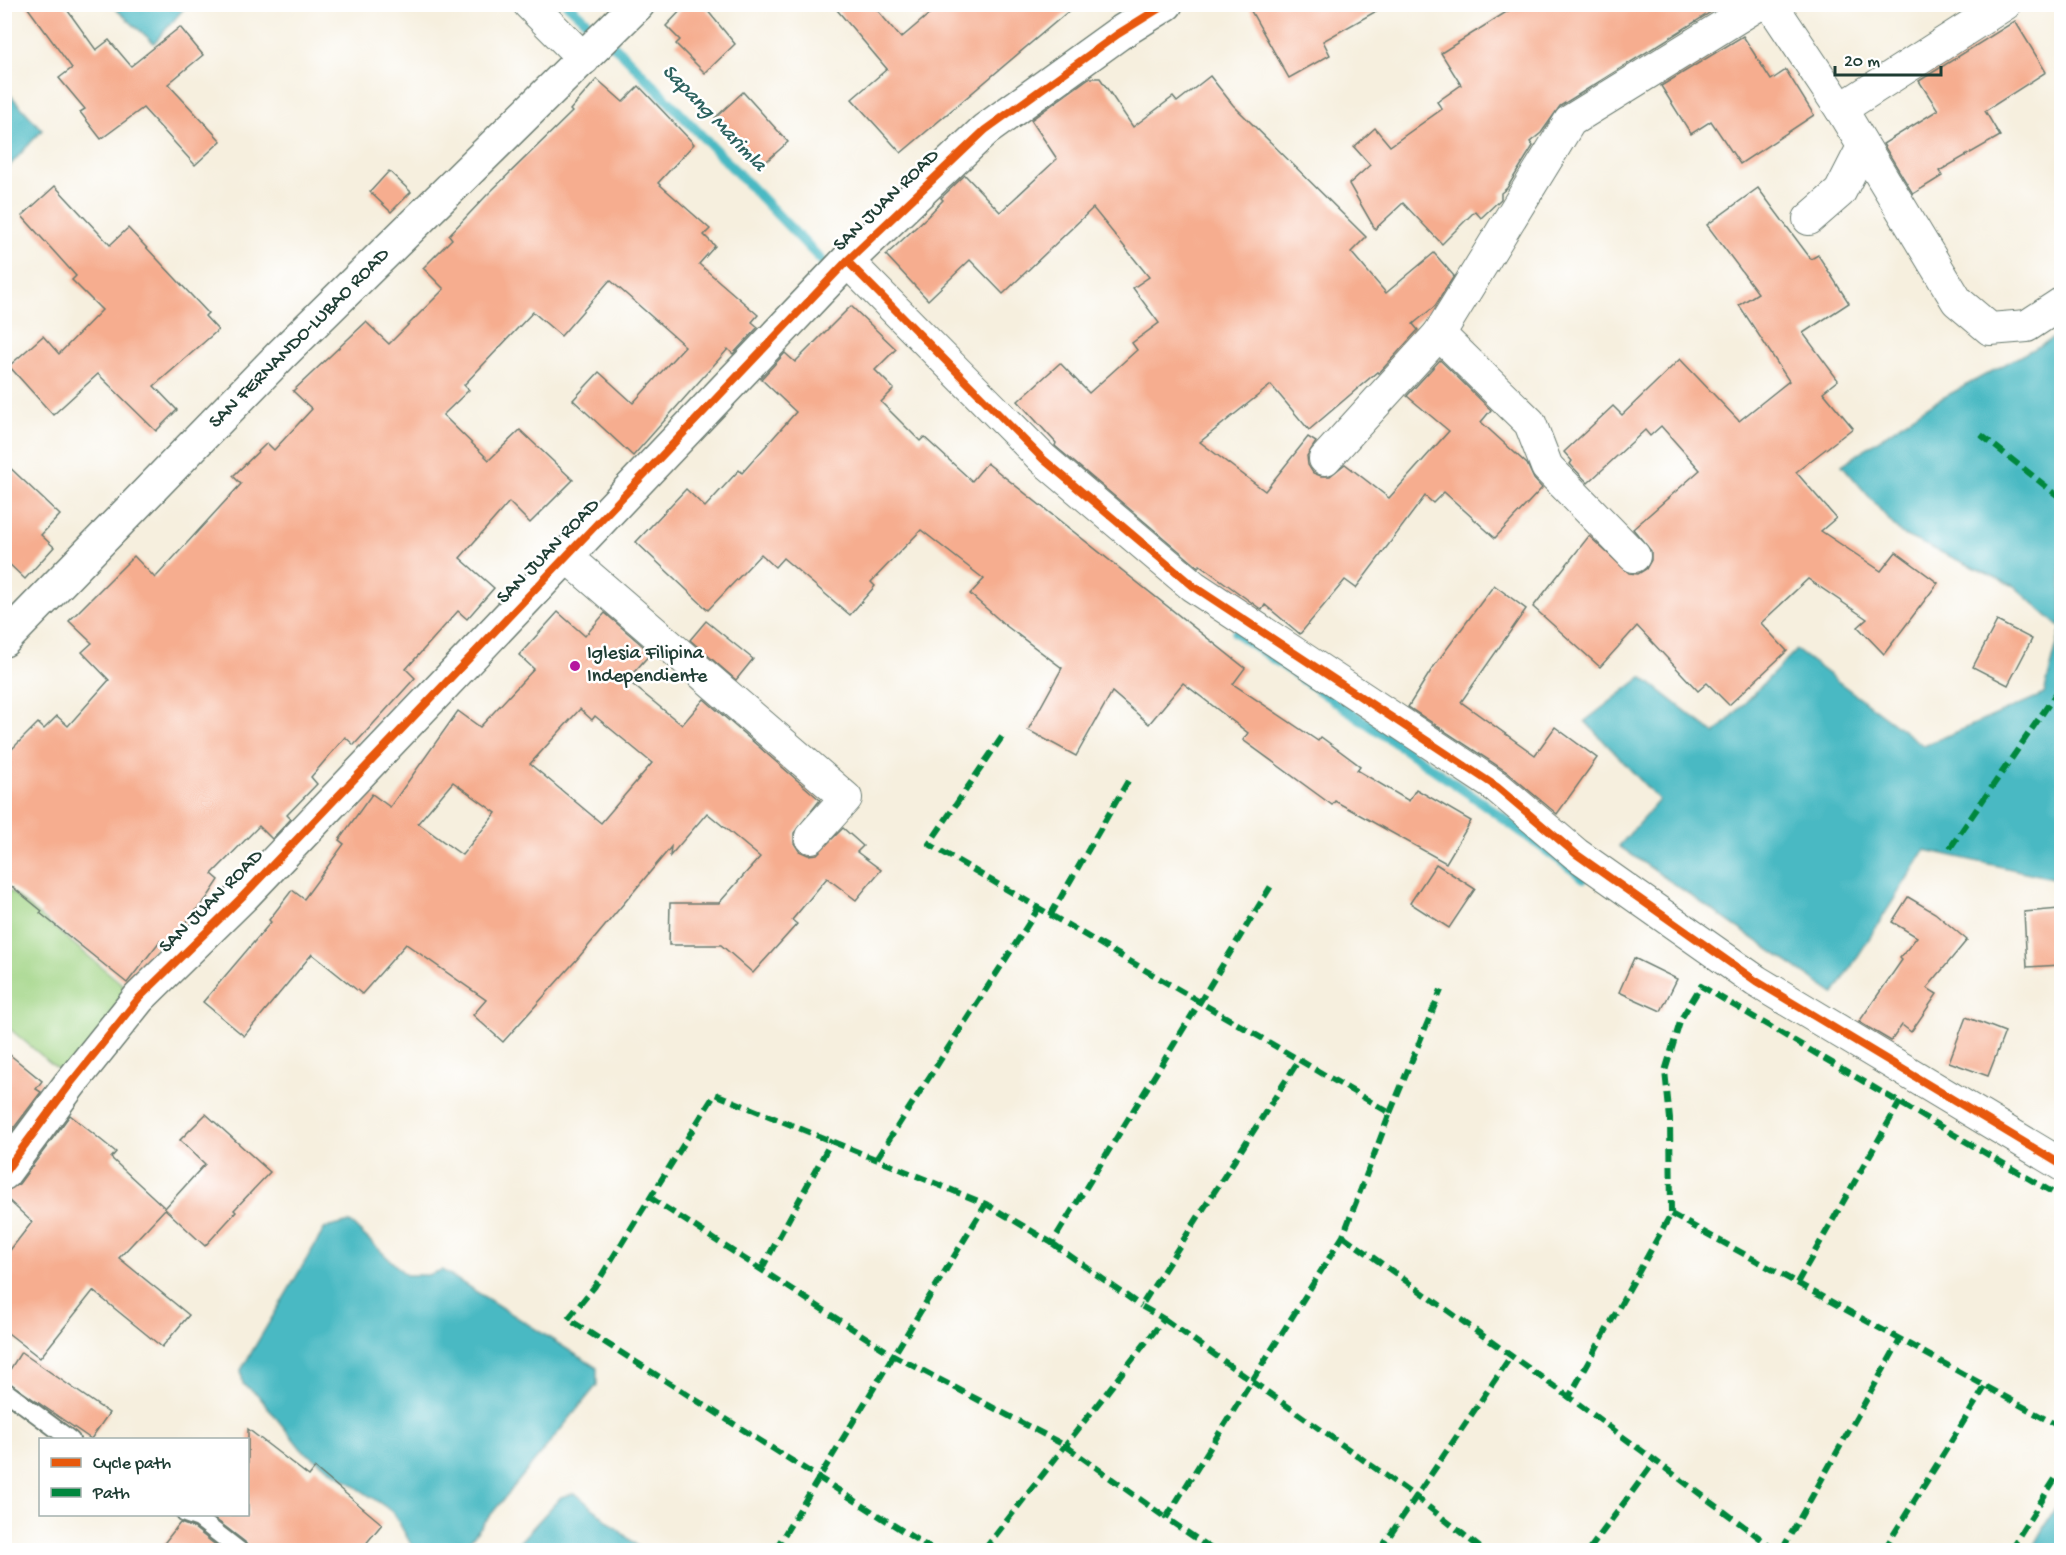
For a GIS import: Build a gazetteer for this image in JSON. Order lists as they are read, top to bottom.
{
  "streets": {
    "street": ["SAN JUAN ROAD", "SAN FERNANDO-LUBAO ROAD"]
  },
  "water": ["Sapang Marimla"],
  "places": ["Iglesia Filipina Independiente"],
  "legend": ["Cycle path", "Path"],
  "scale_bar": "20 m"
}
